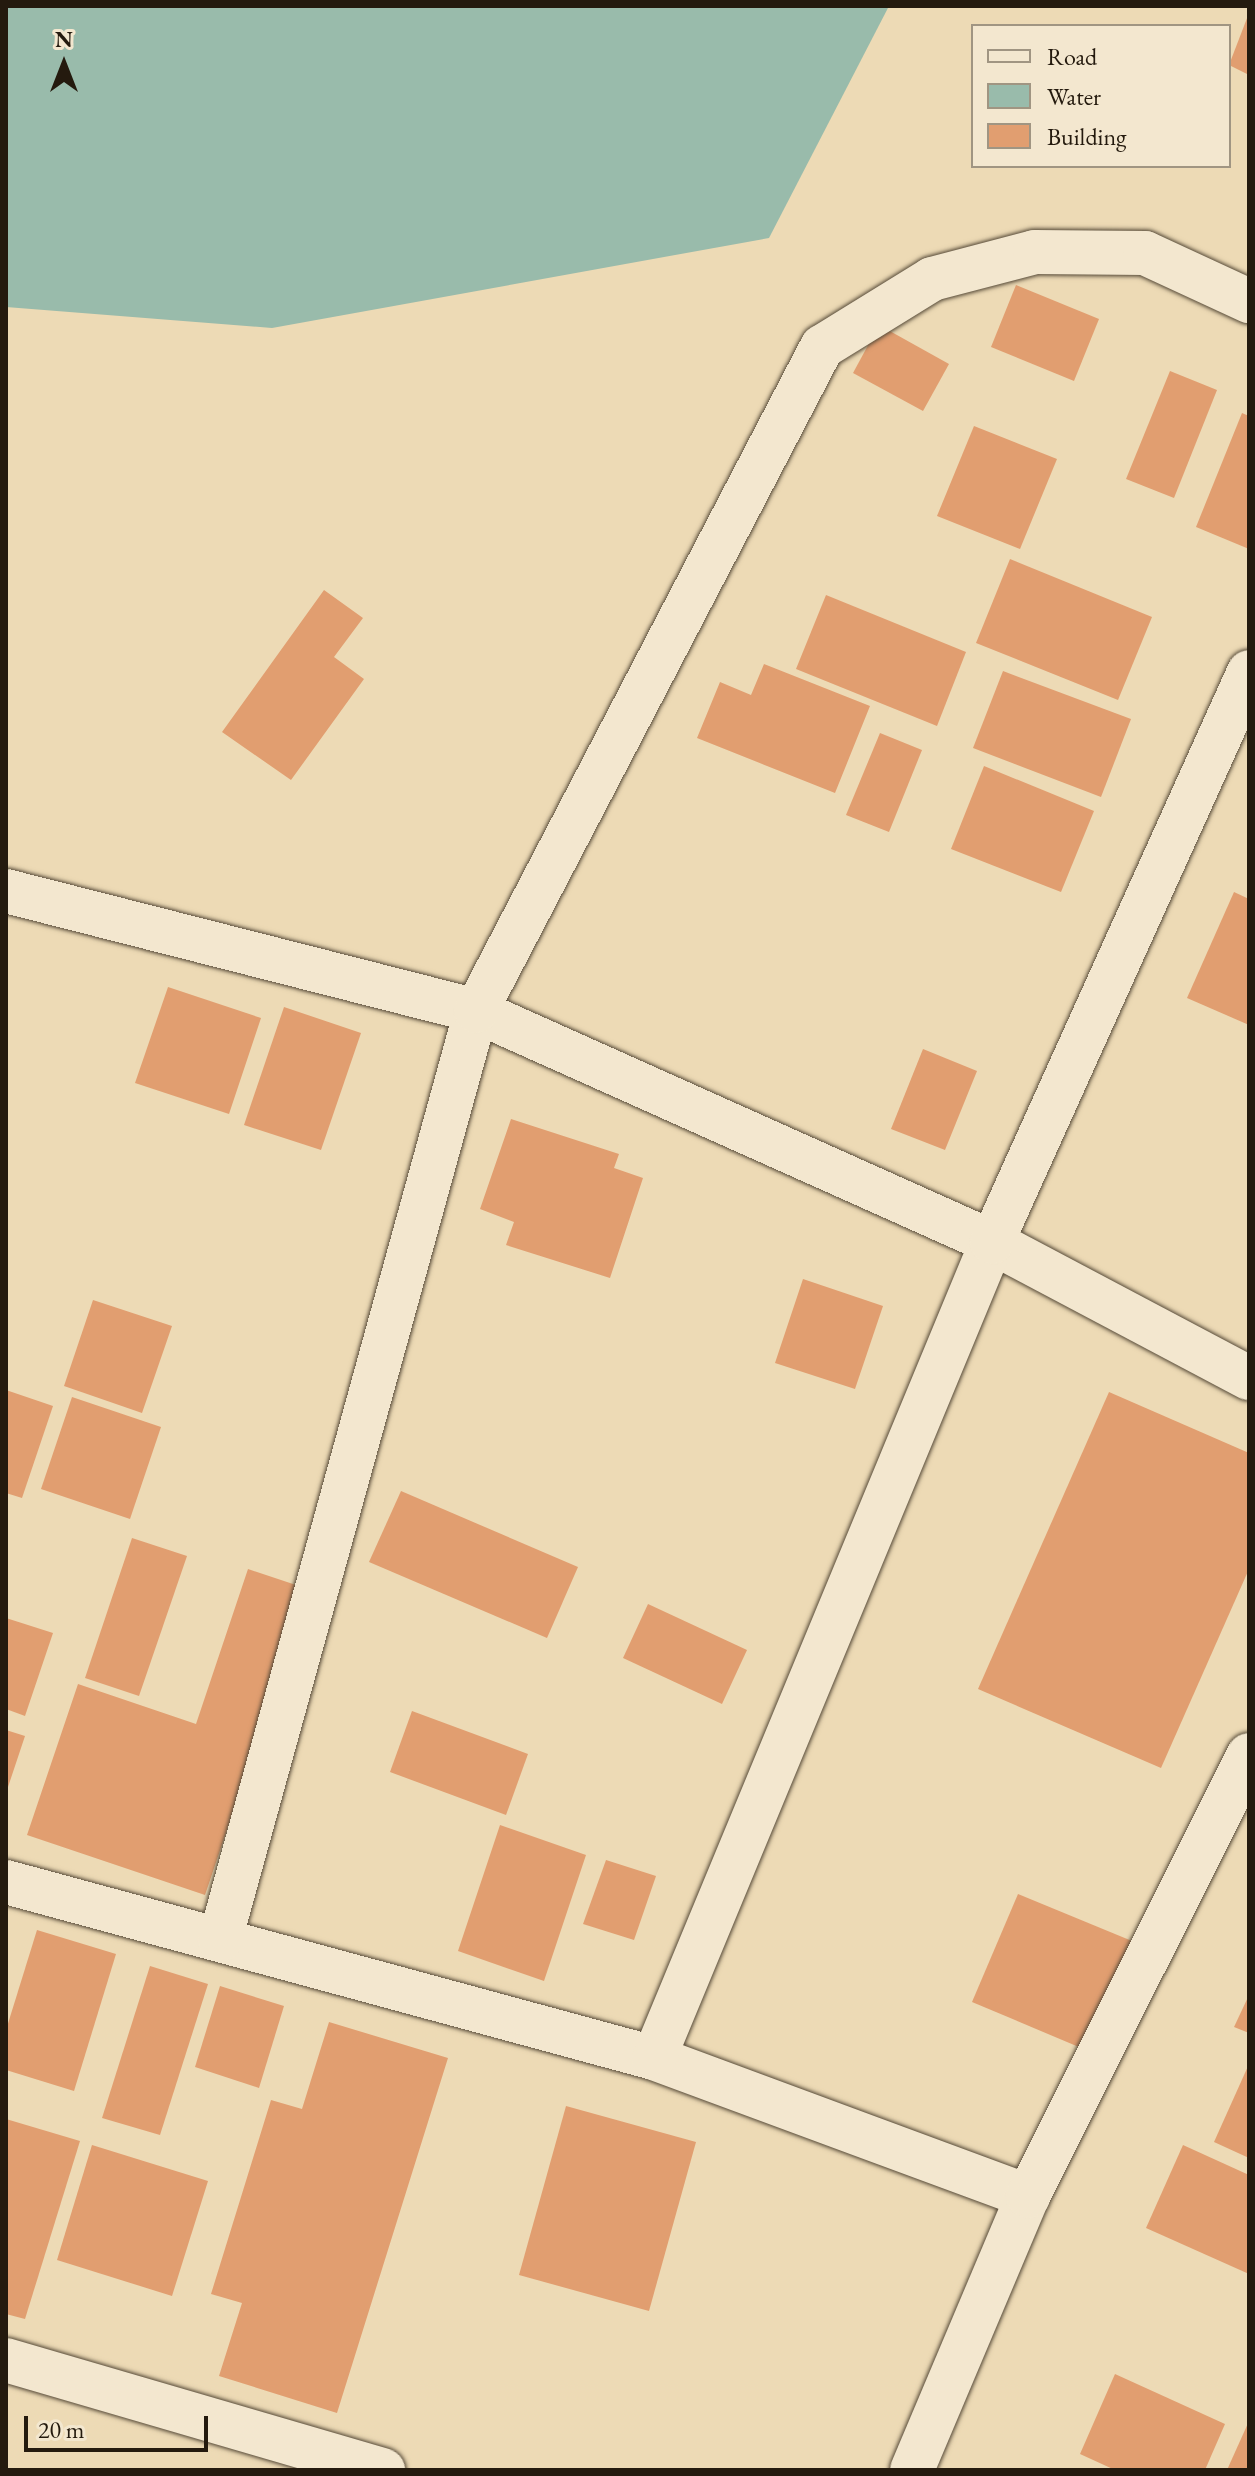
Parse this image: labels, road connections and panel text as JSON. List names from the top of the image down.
{
  "legend": ["Road", "Water", "Building"],
  "scale_bar": "20 m",
  "north": "top"
}
